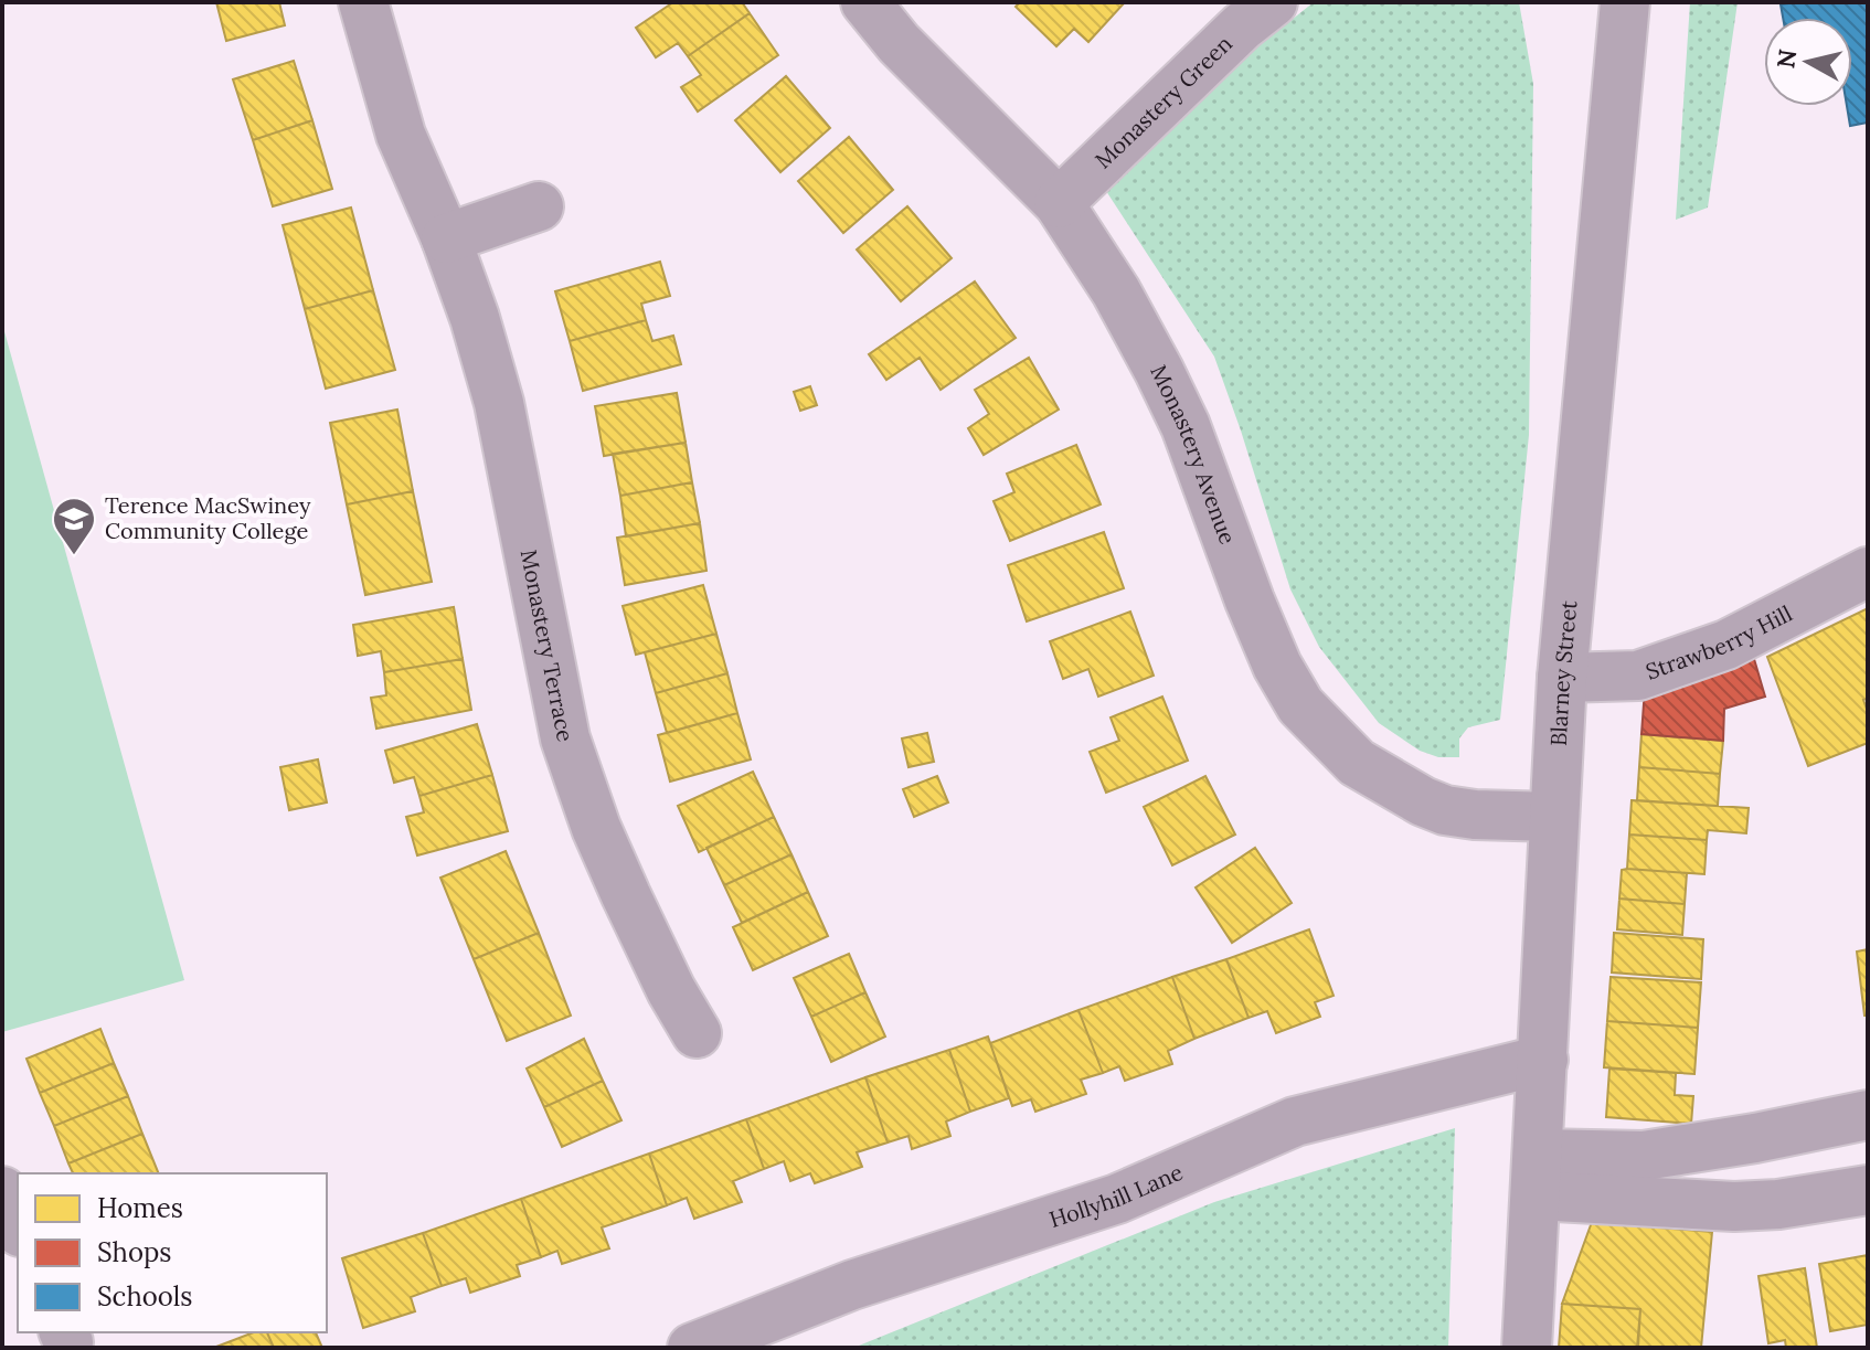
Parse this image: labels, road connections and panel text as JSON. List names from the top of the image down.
{
  "streets": {
    "street": [
      "Monastery Green",
      "Monastery Avenue",
      "Strawberry Hill",
      "Monastery Terrace",
      "Blarney Street",
      "Hollyhill Lane"
    ]
  },
  "crossings": [
    ["Monastery Green", "Monastery Avenue"],
    ["Monastery Avenue", "Blarney Street"],
    ["Strawberry Hill", "Blarney Street"],
    ["Blarney Street", "Hollyhill Lane"]
  ],
  "places": {
    "school or university": ["Terence MacSwiney Community College"]
  },
  "legend": ["Homes", "Shops", "Schools"],
  "north": "left"
}
